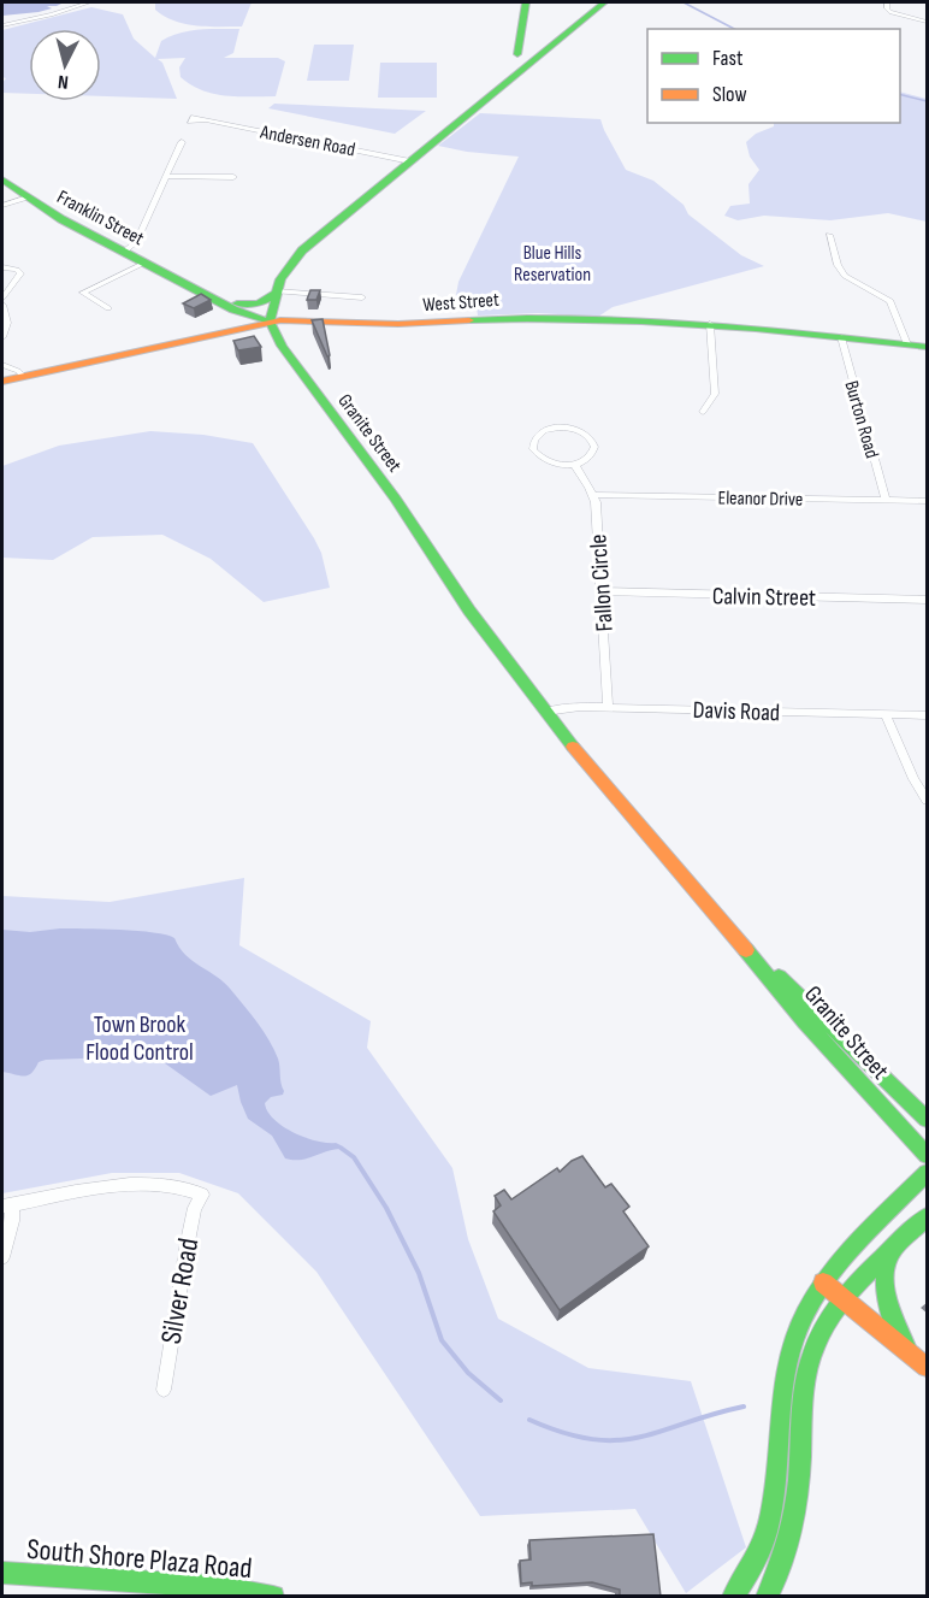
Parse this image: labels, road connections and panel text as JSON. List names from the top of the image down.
{
  "streets": {
    "main road": [
      "Franklin Street",
      "West Street",
      "Granite Street",
      "South Shore Plaza Road"
    ],
    "street": [
      "Andersen Road",
      "Burton Road",
      "Eleanor Drive",
      "Fallon Circle",
      "Calvin Street",
      "Davis Road",
      "Silver Road"
    ]
  },
  "crossings": [
    ["Franklin Street", "West Street"],
    ["Franklin Street", "Granite Street"],
    ["West Street", "Burton Road"],
    ["West Street", "Granite Street"],
    ["Burton Road", "Eleanor Drive"],
    ["Granite Street", "Davis Road"],
    ["Eleanor Drive", "Fallon Circle"],
    ["Fallon Circle", "Calvin Street"],
    ["Fallon Circle", "Davis Road"]
  ],
  "parks": ["Blue Hills Reservation", "Town Brook Flood Control"],
  "legend": ["Fast", "Slow"],
  "north": "bottom"
}
